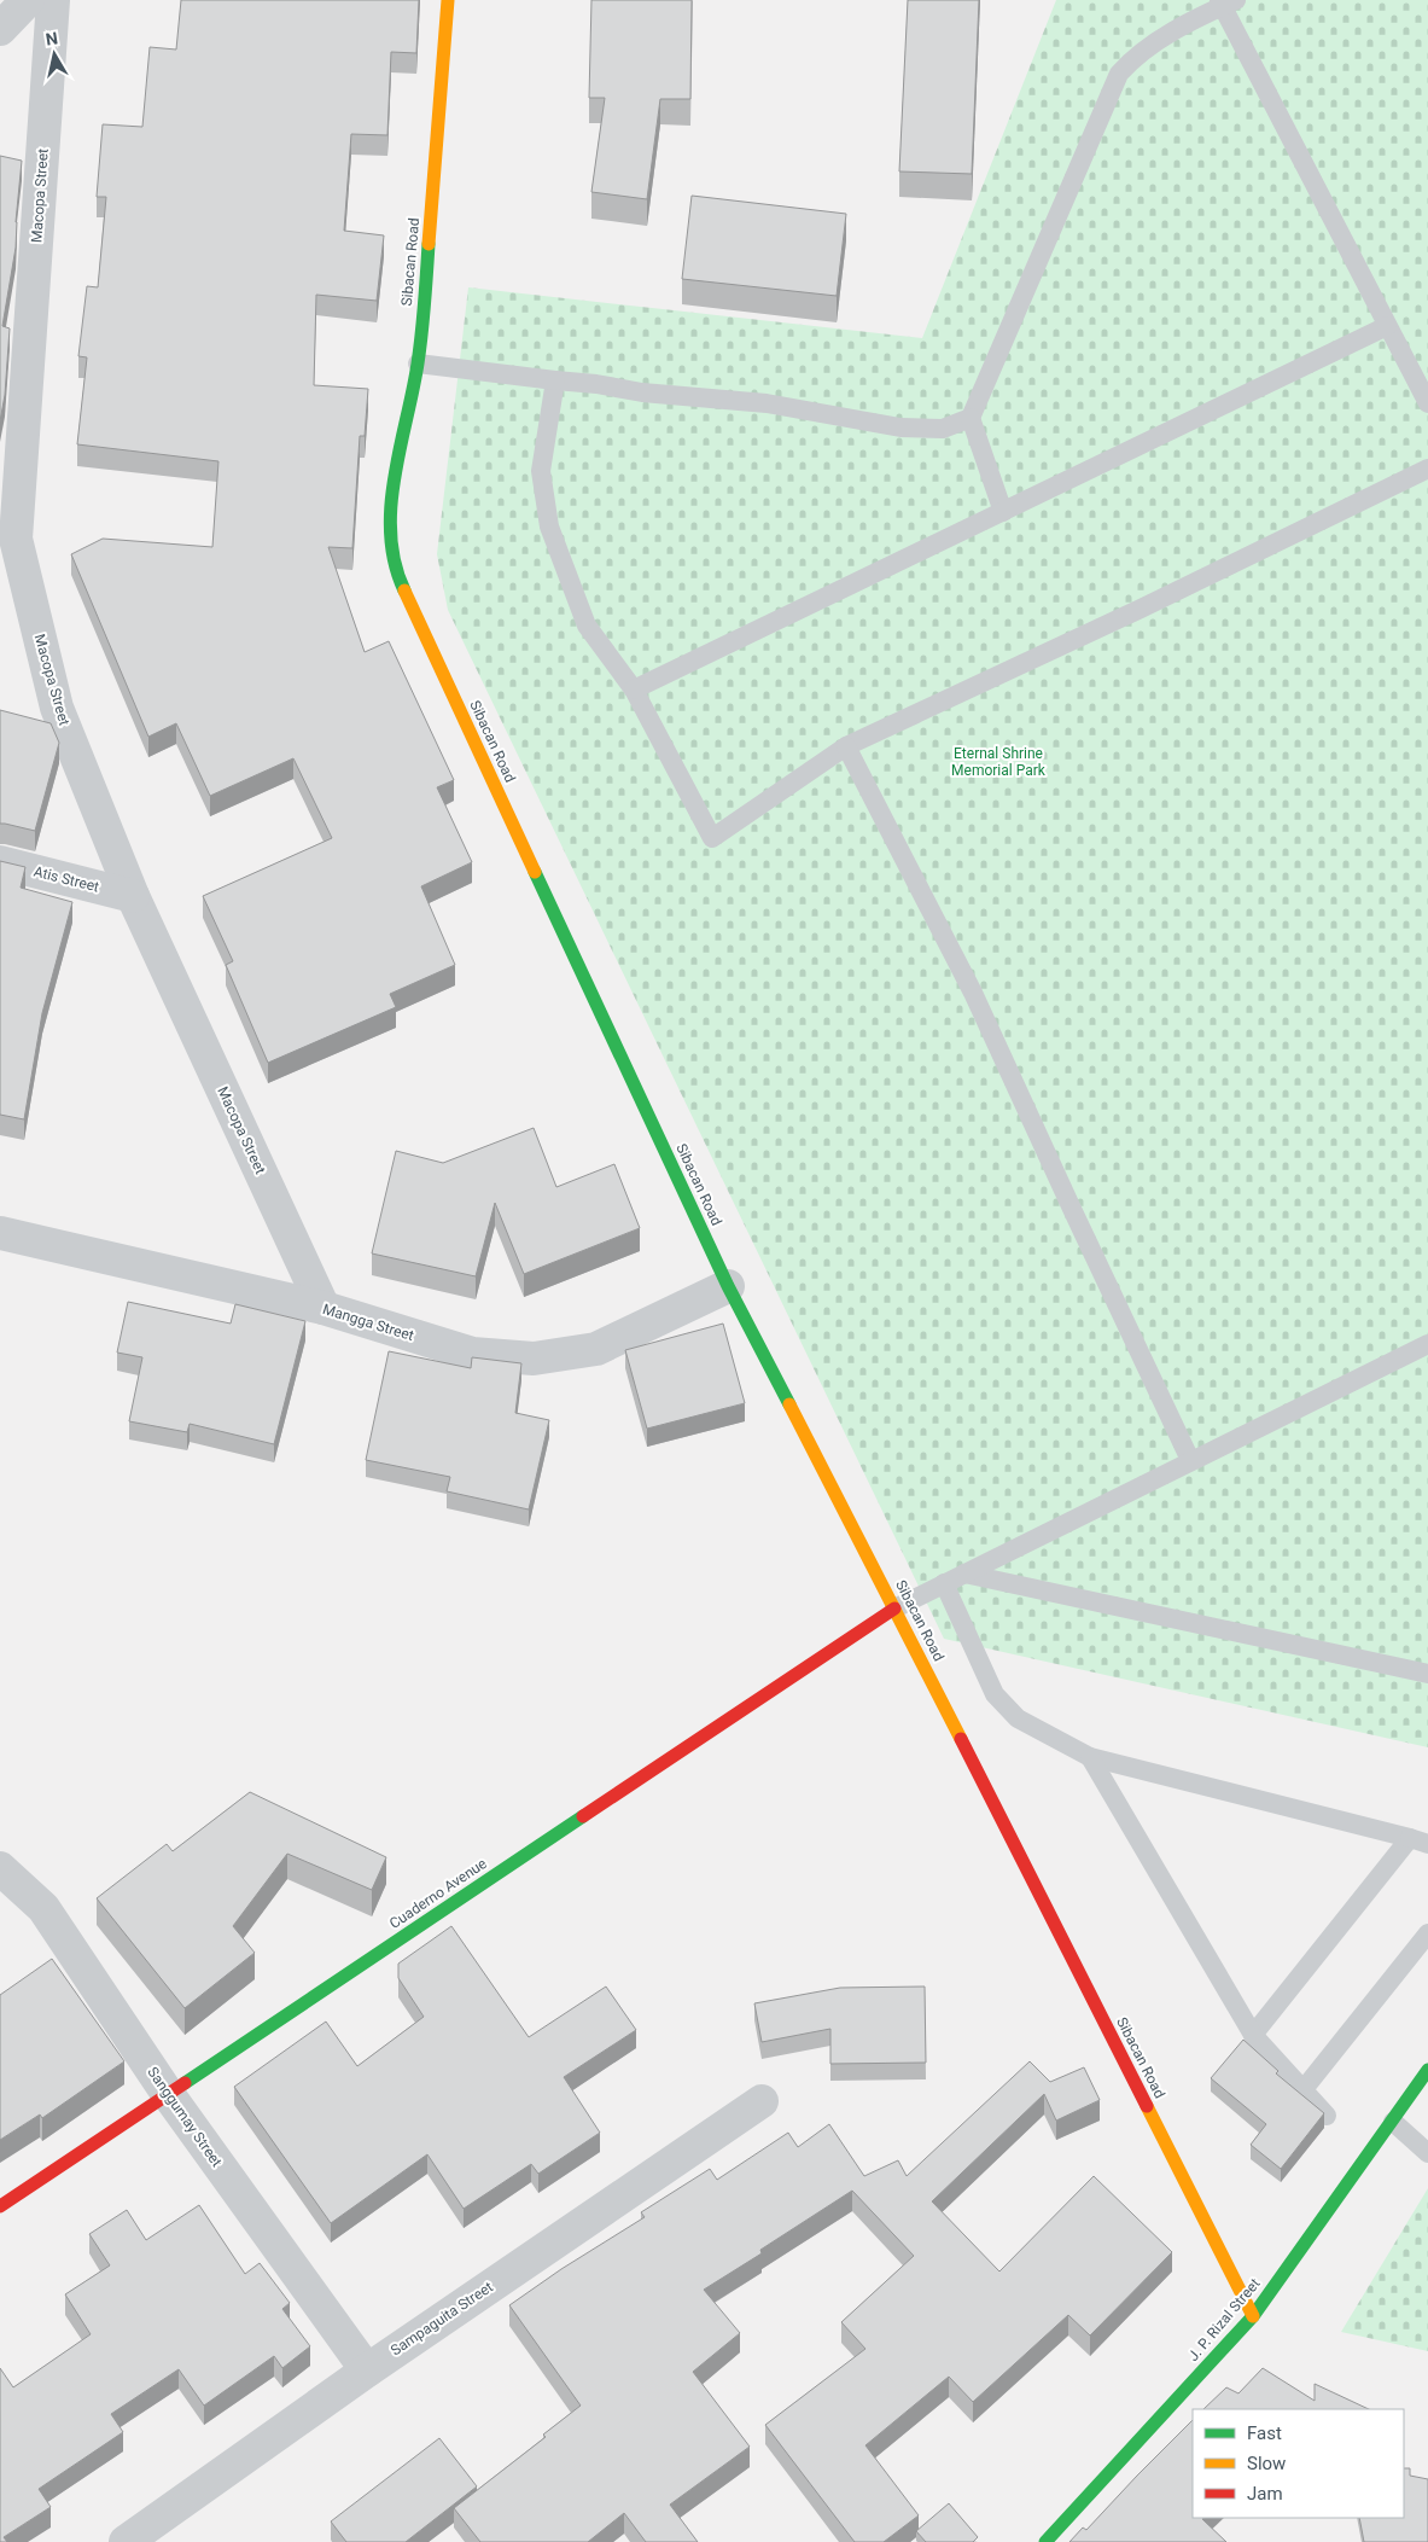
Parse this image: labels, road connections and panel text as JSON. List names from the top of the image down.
{
  "streets": {
    "street": [
      "Macopa Street",
      "Sibacan Road",
      "Atis Street",
      "Mangga Street",
      "Cuaderno Avenue",
      "Sanggumay Street",
      "Sampaguita Street",
      "J. P. Rizal Street"
    ]
  },
  "crossings": [
    ["Macopa Street", "Atis Street"],
    ["Macopa Street", "Mangga Street"],
    ["Sibacan Road", "Mangga Street"],
    ["Sibacan Road", "Cuaderno Avenue"],
    ["Sibacan Road", "J. P. Rizal Street"],
    ["Cuaderno Avenue", "Sanggumay Street"],
    ["Sanggumay Street", "Sampaguita Street"]
  ],
  "parks": ["Eternal Shrine Memorial Park"],
  "legend": ["Fast", "Slow", "Jam"],
  "north": "top"
}
